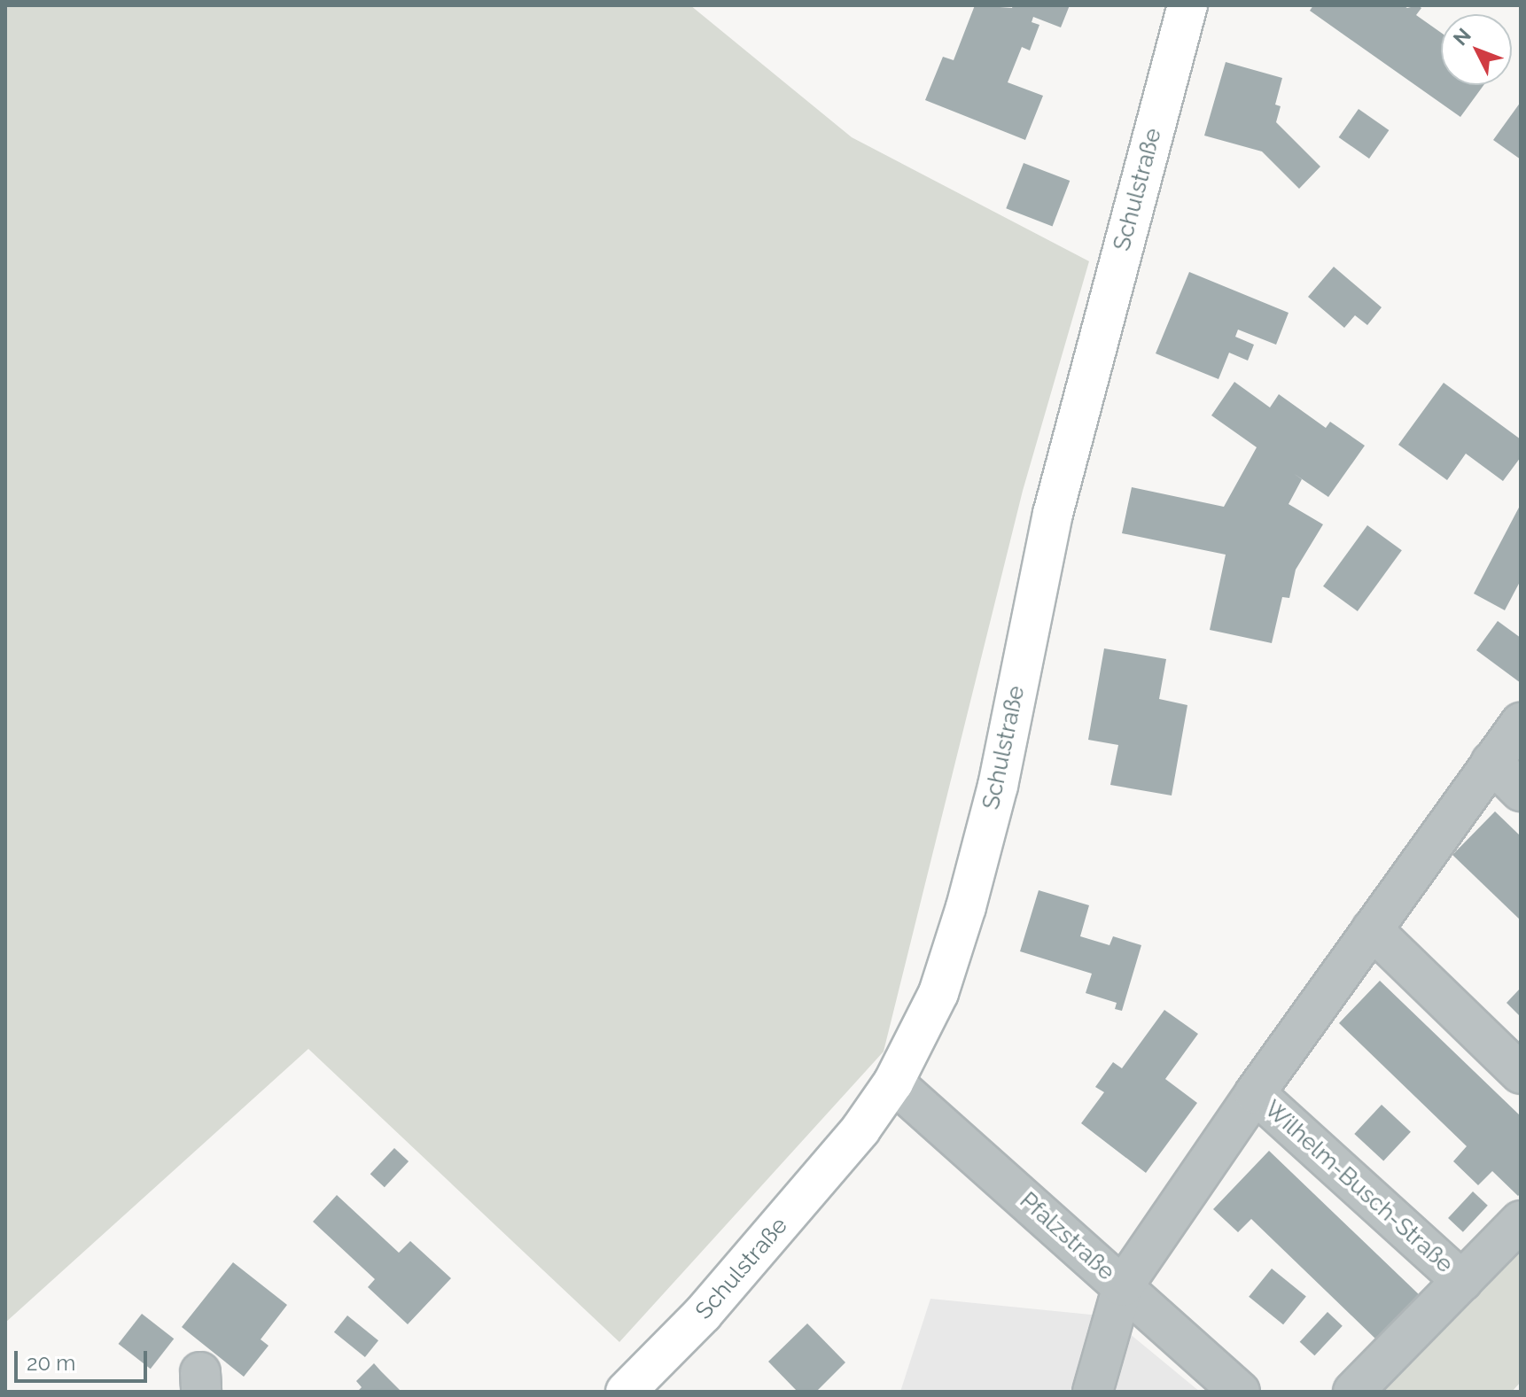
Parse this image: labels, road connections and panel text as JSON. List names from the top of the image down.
{
  "streets": {
    "main road": ["Schulstraße"],
    "street": ["Wilhelm-Busch-Straße", "Pfalzstraße"]
  },
  "crossings": [
    ["Schulstraße", "Pfalzstraße"],
    ["Wilhelm-Busch-Straße", "Pfalzstraße"]
  ],
  "scale_bar": "20 m",
  "north": "top left"
}
